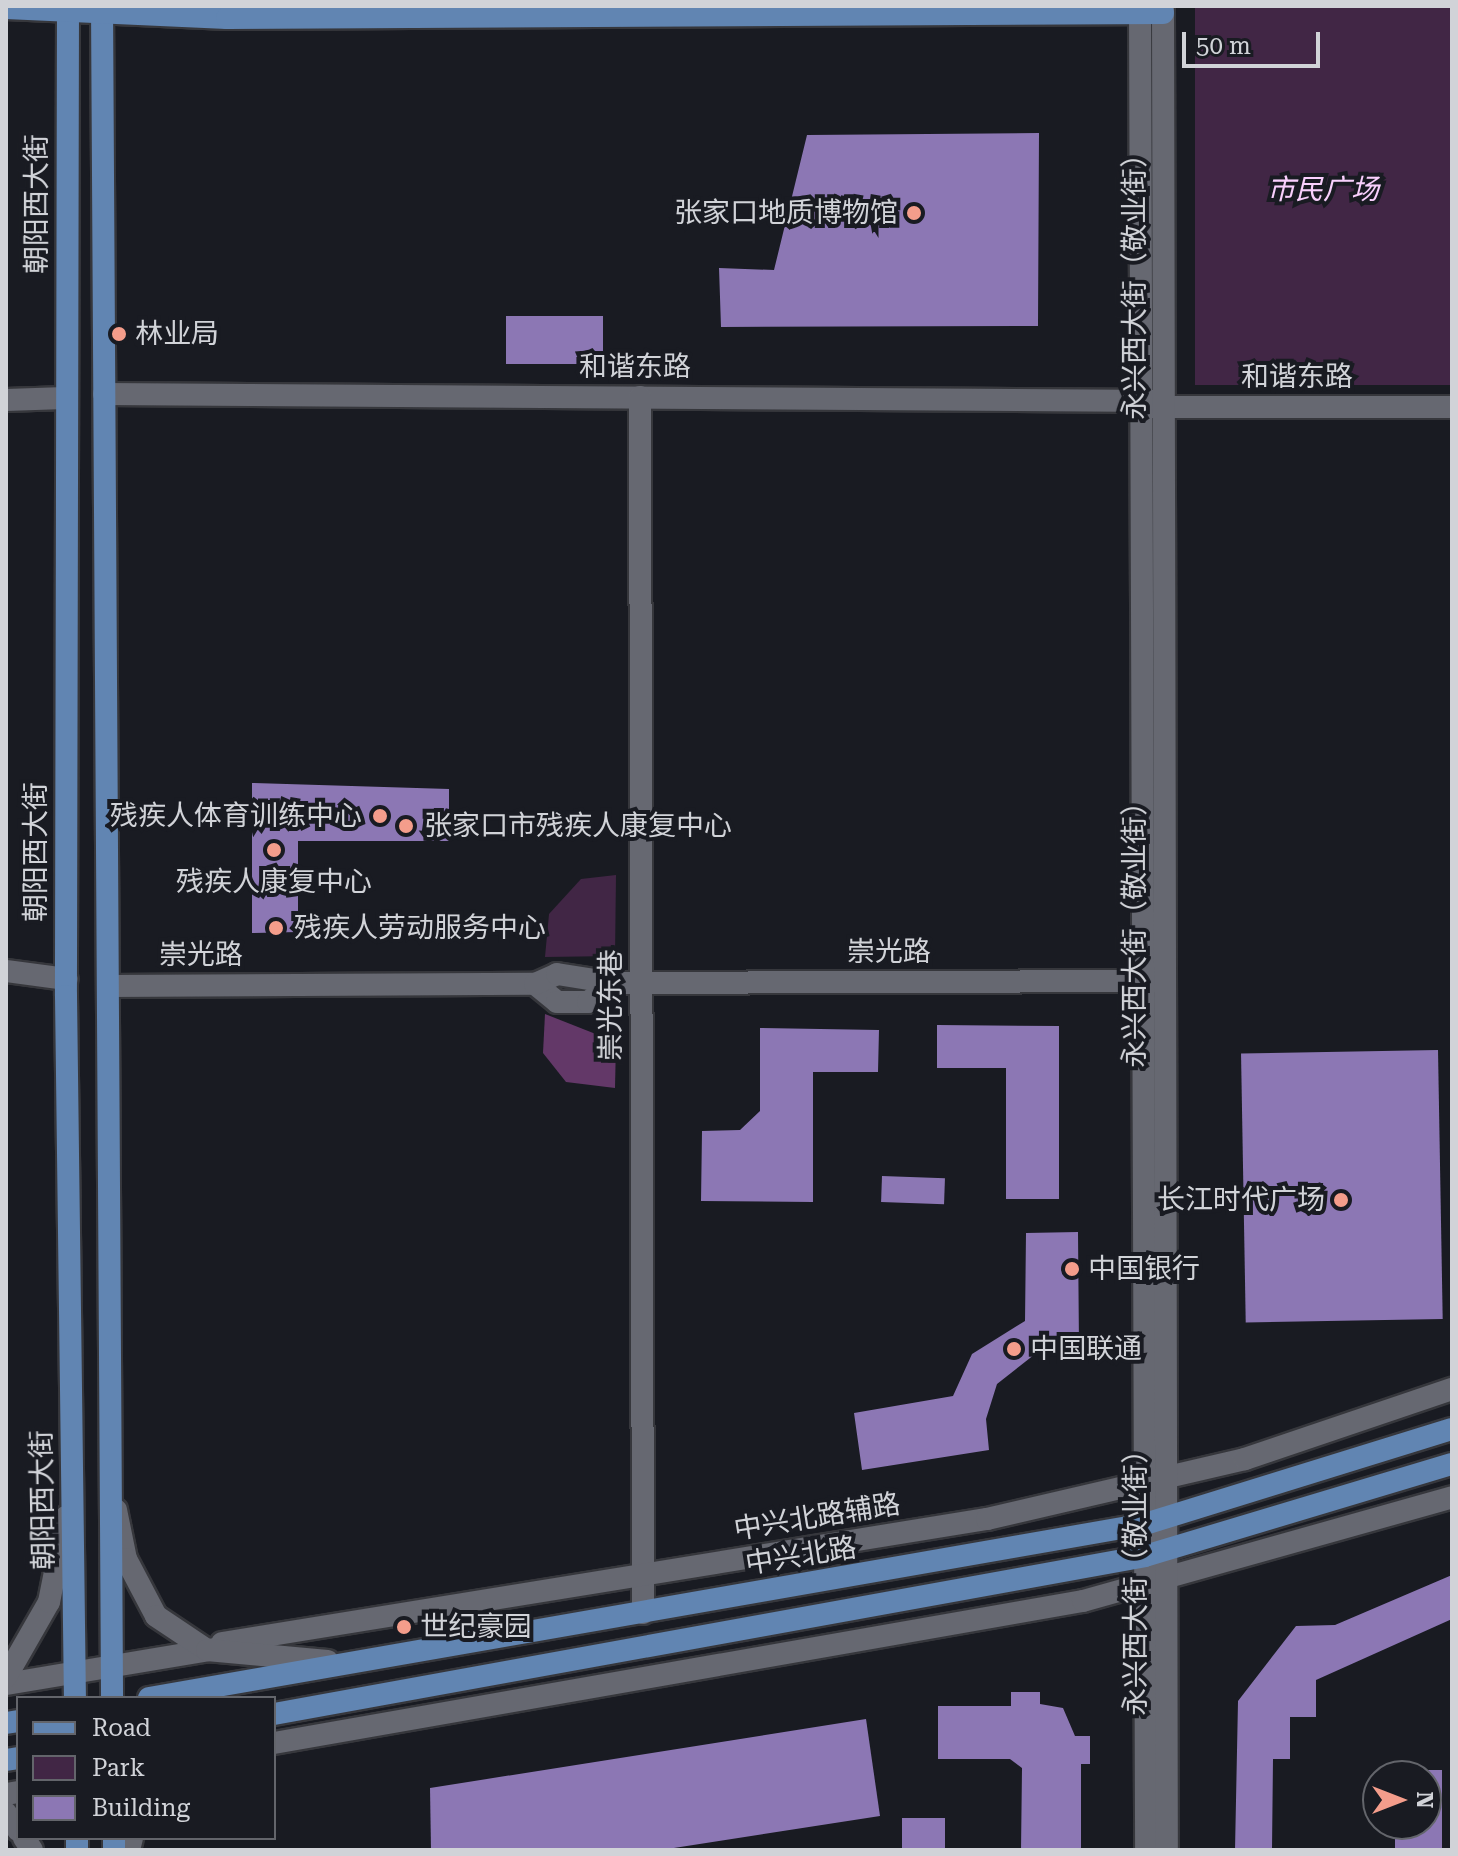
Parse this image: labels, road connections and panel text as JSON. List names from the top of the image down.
{
  "streets": {
    "main road": ["朝阳西大街", "中兴北路"],
    "street": [
      "永兴西大街（敬业街）",
      "和谐东路",
      "崇光路",
      "崇光东巷",
      "中兴北路辅路"
    ]
  },
  "crossings": [
    ["永兴西大街（敬业街）", "和谐东路"],
    ["永兴西大街（敬业街）", "崇光路"],
    ["永兴西大街（敬业街）", "中兴北路辅路"],
    ["永兴西大街（敬业街）", "中兴北路"],
    ["和谐东路", "崇光东巷"],
    ["崇光路", "崇光东巷"],
    ["崇光东巷", "中兴北路辅路"],
    ["崇光东巷", "中兴北路"]
  ],
  "parks": ["市民广场"],
  "places": [
    "张家口地质博物馆",
    "林业局",
    "残疾人体育训练中心",
    "张家口市残疾人康复中心",
    "残疾人康复中心",
    "残疾人劳动服务中心",
    "长江时代广场",
    "中国银行",
    "中国联通",
    "世纪豪园"
  ],
  "legend": ["Road", "Park", "Building"],
  "scale_bar": "50 m",
  "north": "right"
}
